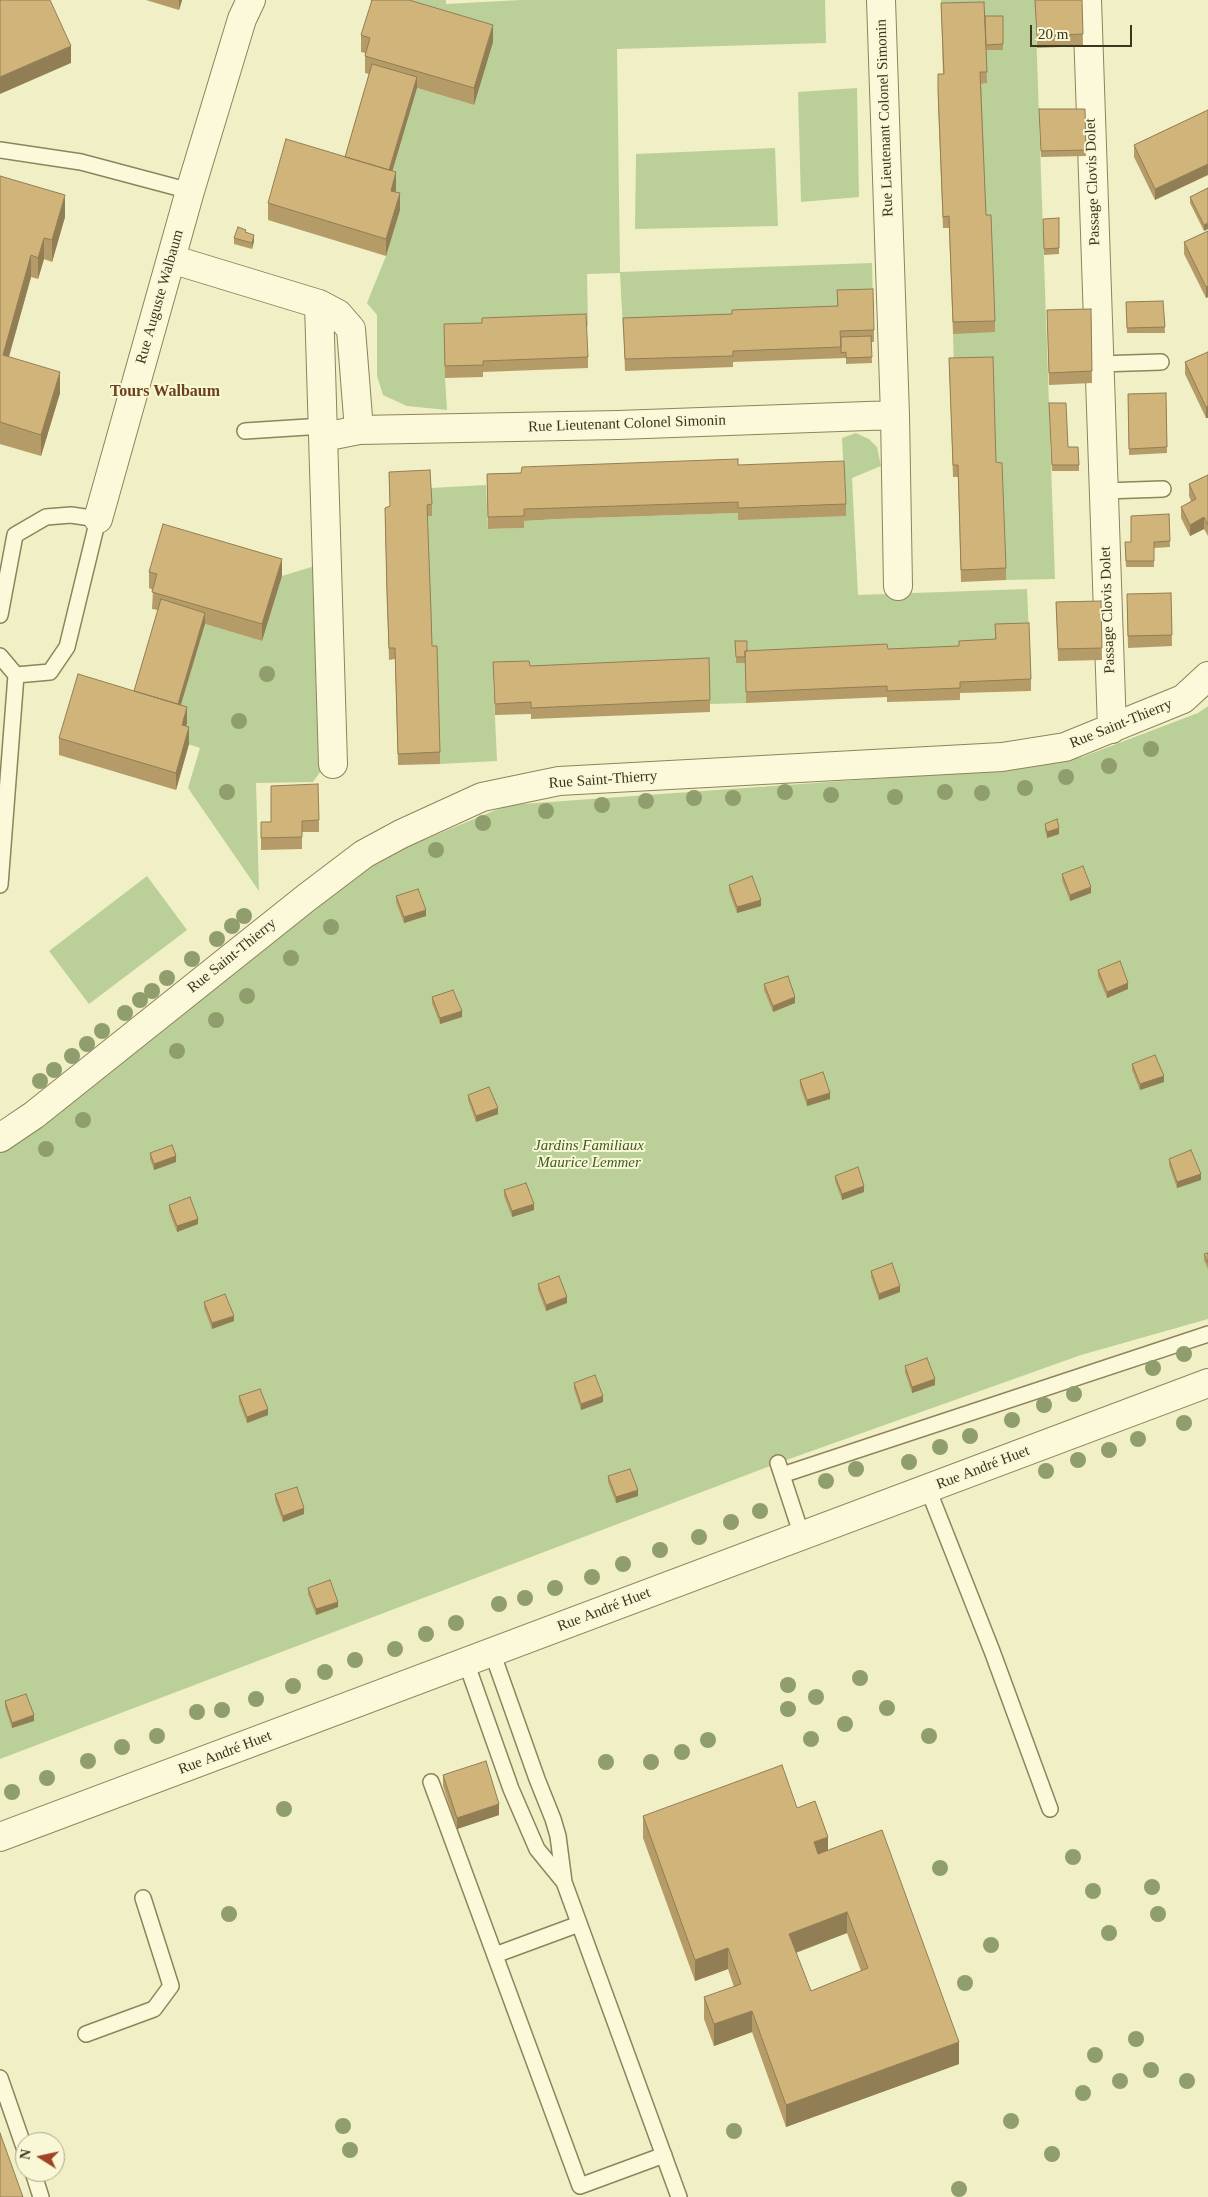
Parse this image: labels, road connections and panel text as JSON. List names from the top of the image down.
{
  "streets": {
    "street": [
      "Rue Lieutenant Colonel Simonin",
      "Passage Clovis Dolet",
      "Rue Auguste Walbaum",
      "Rue Saint-Thierry",
      "Rue André Huet"
    ]
  },
  "crossings": [
    ["Passage Clovis Dolet", "Rue Saint-Thierry"]
  ],
  "districts": ["Tours Walbaum"],
  "parks": ["Jardins Familiaux Maurice Lemmer"],
  "scale_bar": "20 m",
  "north": "left"
}
